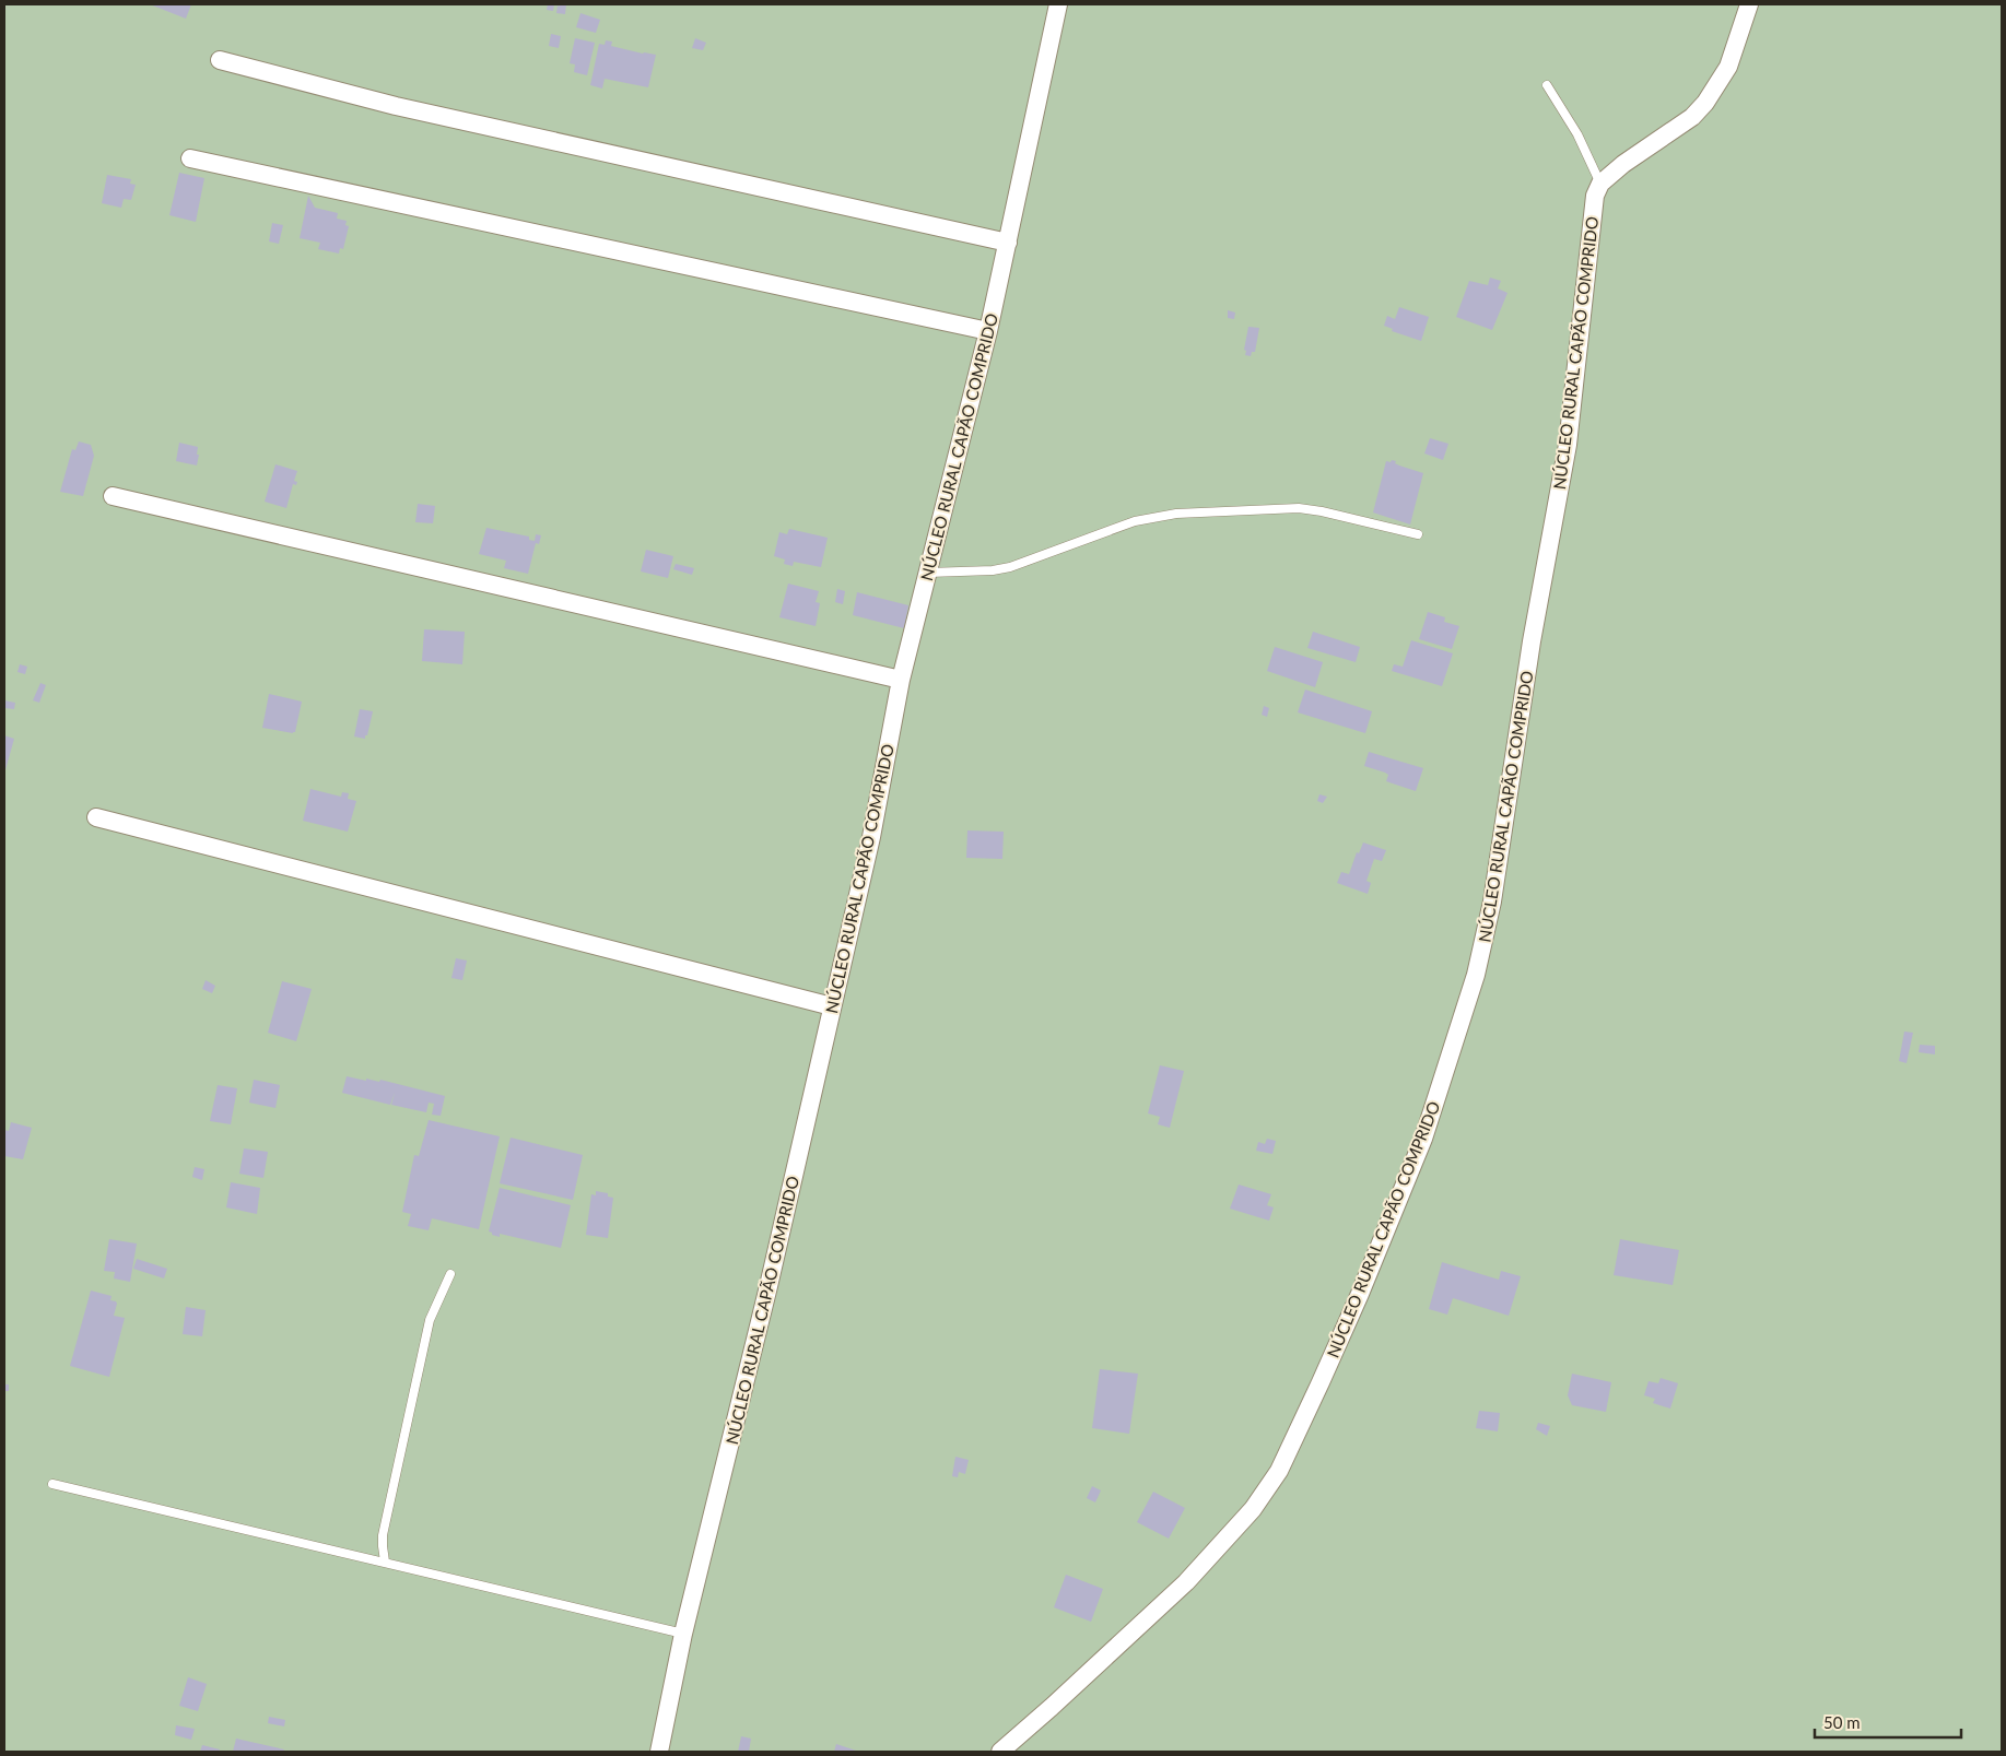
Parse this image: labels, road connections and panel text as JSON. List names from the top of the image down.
{
  "streets": {
    "street": ["NÚCLEO RURAL CAPÃO COMPRIDO"]
  },
  "scale_bar": "50 m"
}
